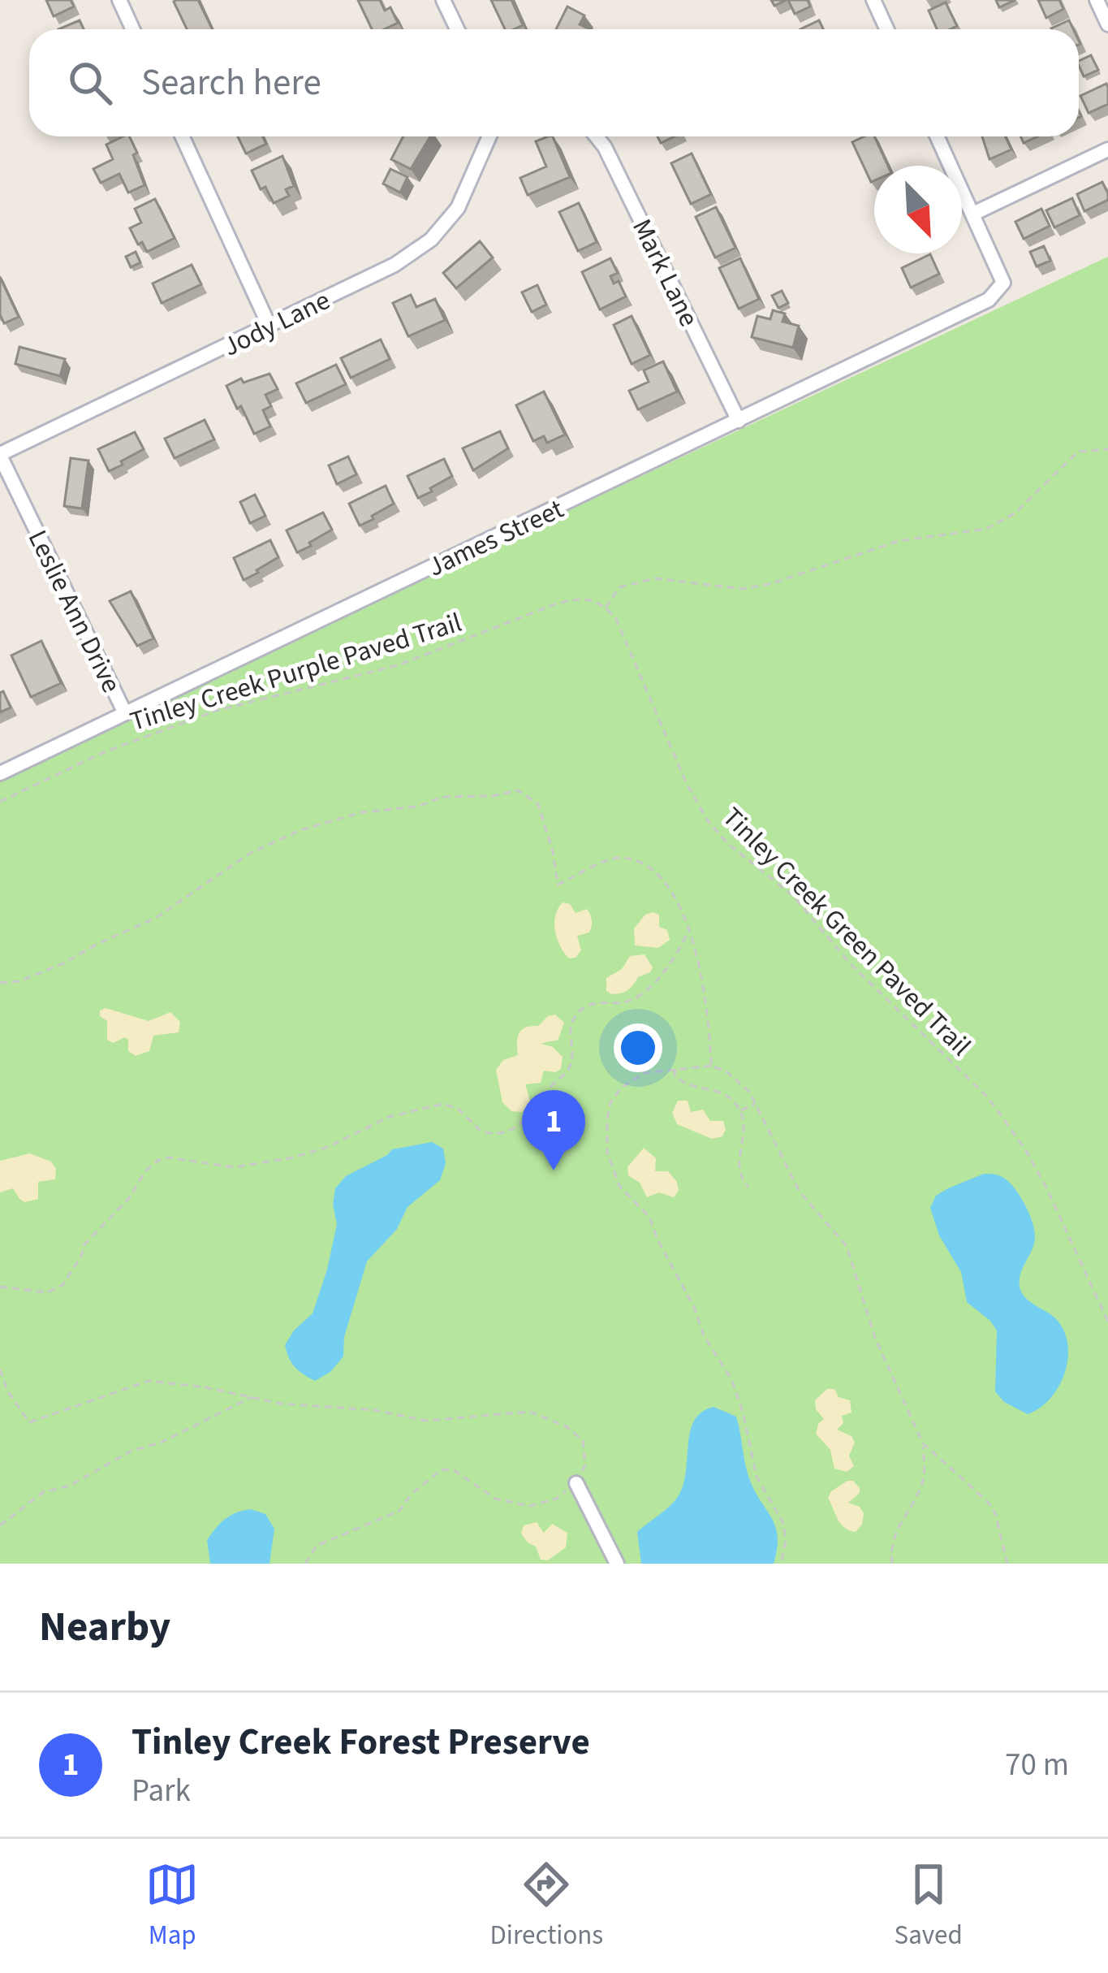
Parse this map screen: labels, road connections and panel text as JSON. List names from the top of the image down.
{
  "streets": {
    "street": [
      "Mark Lane",
      "Jody Lane",
      "James Street",
      "Leslie Ann Drive"
    ],
    "path": ["Tinley Creek Purple Paved Trail", "Tinley Creek Green Paved Trail"]
  },
  "crossings": [
    ["Mark Lane", "James Street"],
    ["Jody Lane", "Leslie Ann Drive"],
    ["James Street", "Leslie Ann Drive"],
    ["Tinley Creek Purple Paved Trail", "Tinley Creek Green Paved Trail"]
  ],
  "north": "bottom right",
  "page": {
    "search": "Search here",
    "pins": "1",
    "heading": "Nearby",
    "list": [
      {
        "mark": "1",
        "name": "Tinley Creek Forest Preserve",
        "note": "Park",
        "value": "70 m"
      }
    ],
    "nav": ["Map", "Directions", "Saved"]
  }
}
